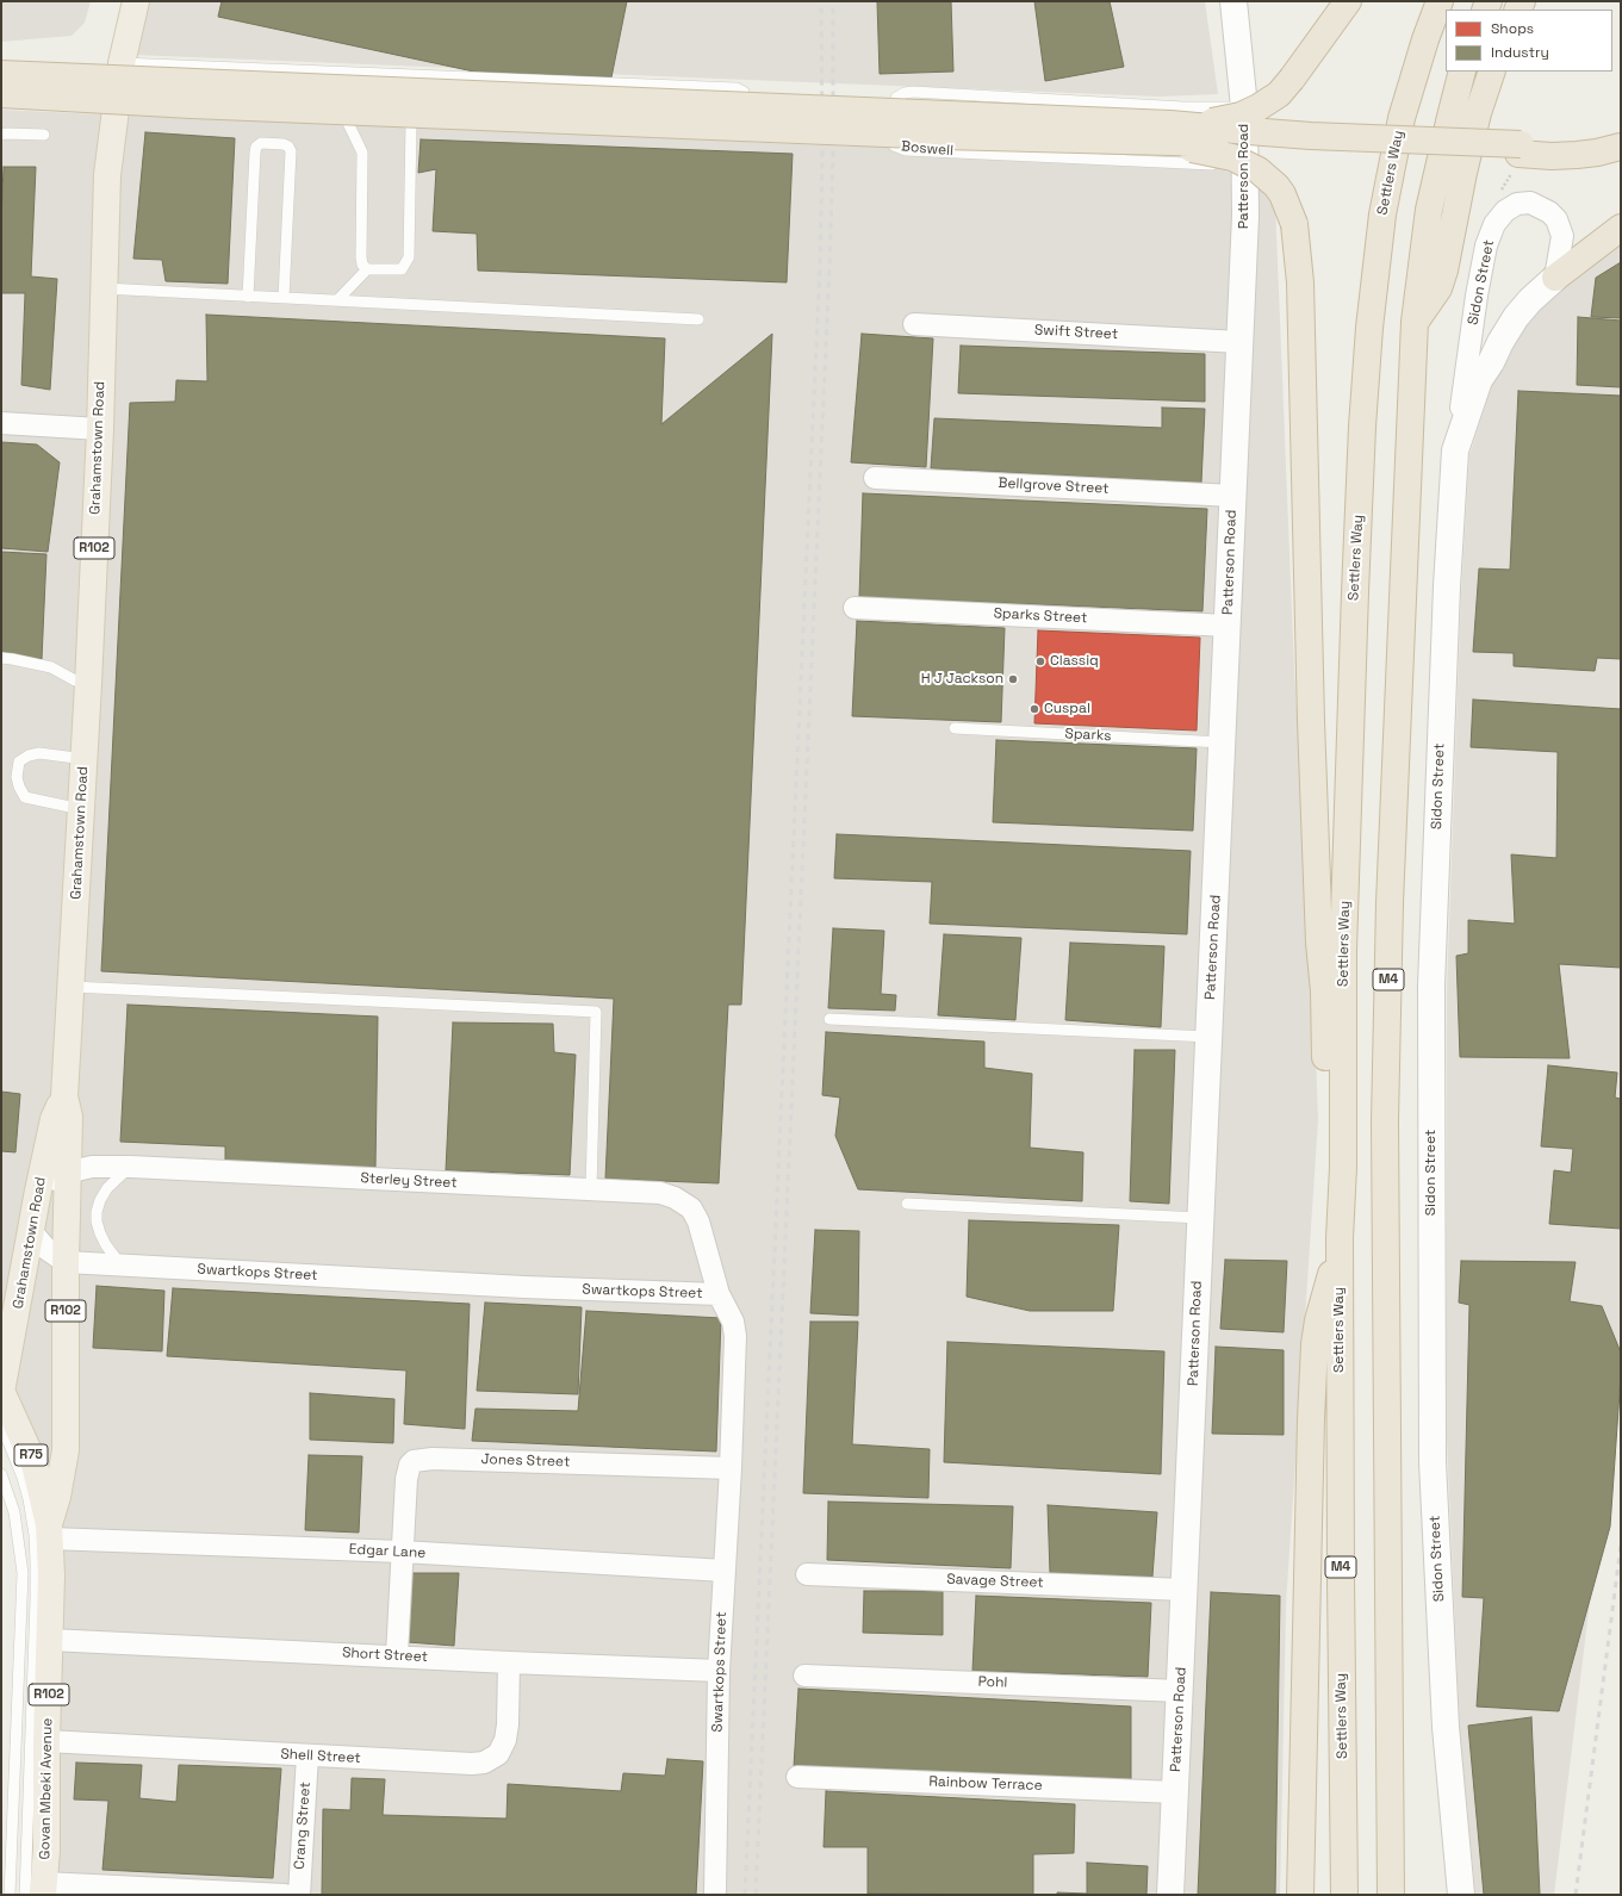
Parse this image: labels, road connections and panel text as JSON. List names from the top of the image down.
{
  "streets": {
    "highway": ["Settlers Way", "M4"],
    "main road": [
      "Grahamstown Road",
      "R102",
      "R75",
      "Govan Mbeki Avenue"
    ],
    "street": [
      "Patterson Road",
      "Sidon Street",
      "Swift Street",
      "Bellgrove Street",
      "Sparks Street",
      "Sterley Street",
      "Swartkops Street",
      "Jones Street",
      "Edgar Lane",
      "Savage Street",
      "Short Street",
      "Pohl",
      "Shell Street",
      "Rainbow Terrace",
      "Crang Street"
    ],
    "lane": ["Boswell", "Sparks"]
  },
  "crossings": [
    ["Boswell", "Patterson Road"],
    ["Patterson Road", "Swift Street"],
    ["Patterson Road", "Bellgrove Street"],
    ["Patterson Road", "Sparks Street"],
    ["Patterson Road", "Sparks"],
    ["Patterson Road", "Savage Street"],
    ["Patterson Road", "Pohl"],
    ["Patterson Road", "Rainbow Terrace"],
    ["Grahamstown Road", "Sterley Street"],
    ["Grahamstown Road", "Swartkops Street"],
    ["Grahamstown Road", "R75"],
    ["Grahamstown Road", "Edgar Lane"],
    ["Grahamstown Road", "Govan Mbeki Avenue"],
    ["Sterley Street", "Swartkops Street"],
    ["Swartkops Street", "Jones Street"],
    ["Swartkops Street", "Edgar Lane"],
    ["Swartkops Street", "Short Street"],
    ["R75", "Edgar Lane"],
    ["R75", "Govan Mbeki Avenue"],
    ["Jones Street", "Edgar Lane"],
    ["Jones Street", "Short Street"],
    ["Edgar Lane", "Govan Mbeki Avenue"],
    ["Short Street", "Shell Street"],
    ["Short Street", "Govan Mbeki Avenue"],
    ["Shell Street", "Govan Mbeki Avenue"],
    ["Shell Street", "Crang Street"]
  ],
  "places": ["Classiq", "H J Jackson", "Cuspal"],
  "legend": ["Shops", "Industry"]
}
